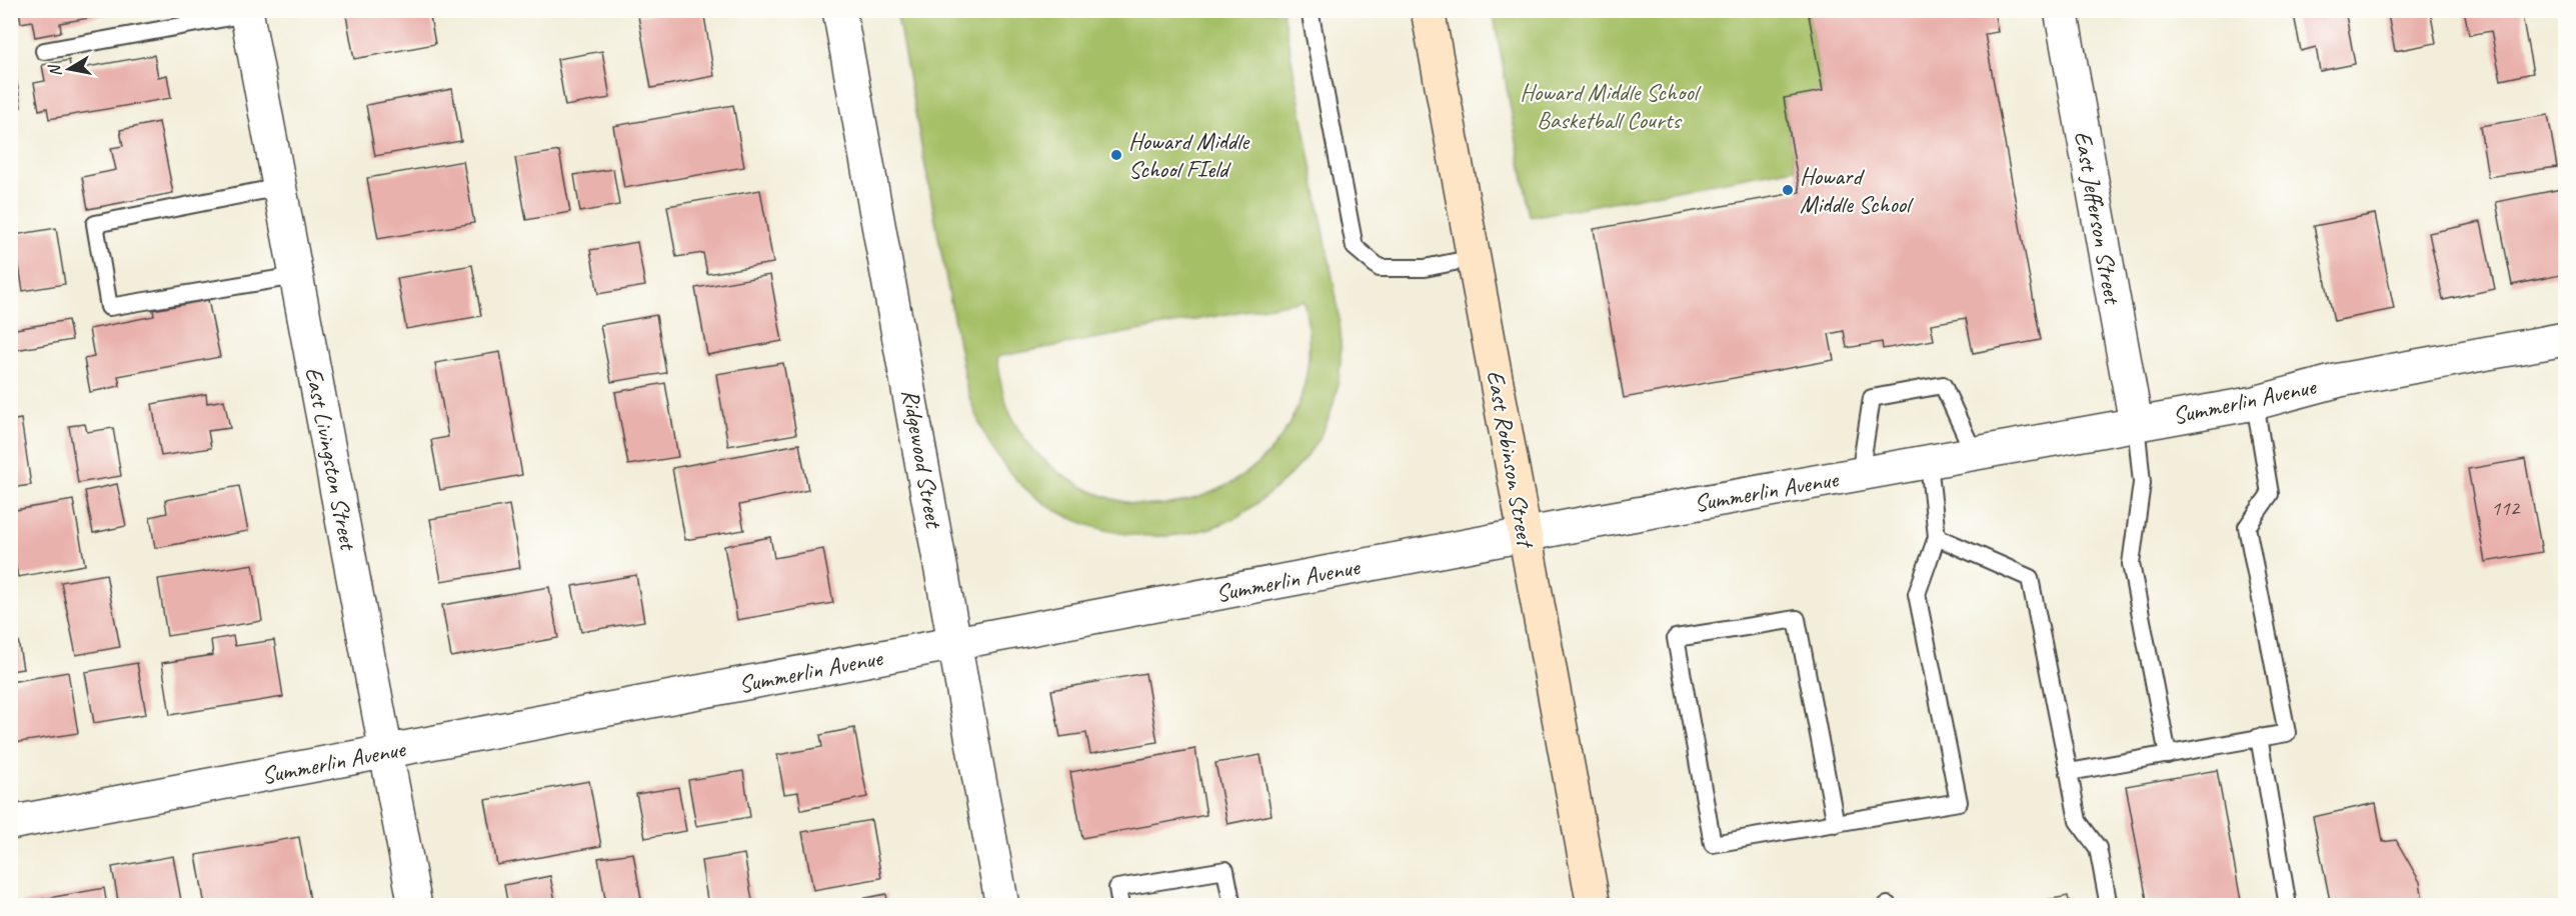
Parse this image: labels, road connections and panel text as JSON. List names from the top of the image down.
{
  "streets": {
    "main road": ["East Robinson Street"],
    "street": [
      "East Jefferson Street",
      "Summerlin Avenue",
      "East Livingston Street",
      "Ridgewood Street"
    ]
  },
  "crossings": [
    ["East Jefferson Street", "Summerlin Avenue"],
    ["Summerlin Avenue", "East Livingston Street"],
    ["Summerlin Avenue", "Ridgewood Street"],
    ["Summerlin Avenue", "East Robinson Street"]
  ],
  "parks": ["Howard Middle School Basketball Courts"],
  "places": ["Howard Middle School FIeld", "Howard Middle School"],
  "house_numbers": ["112"],
  "north": "left"
}
